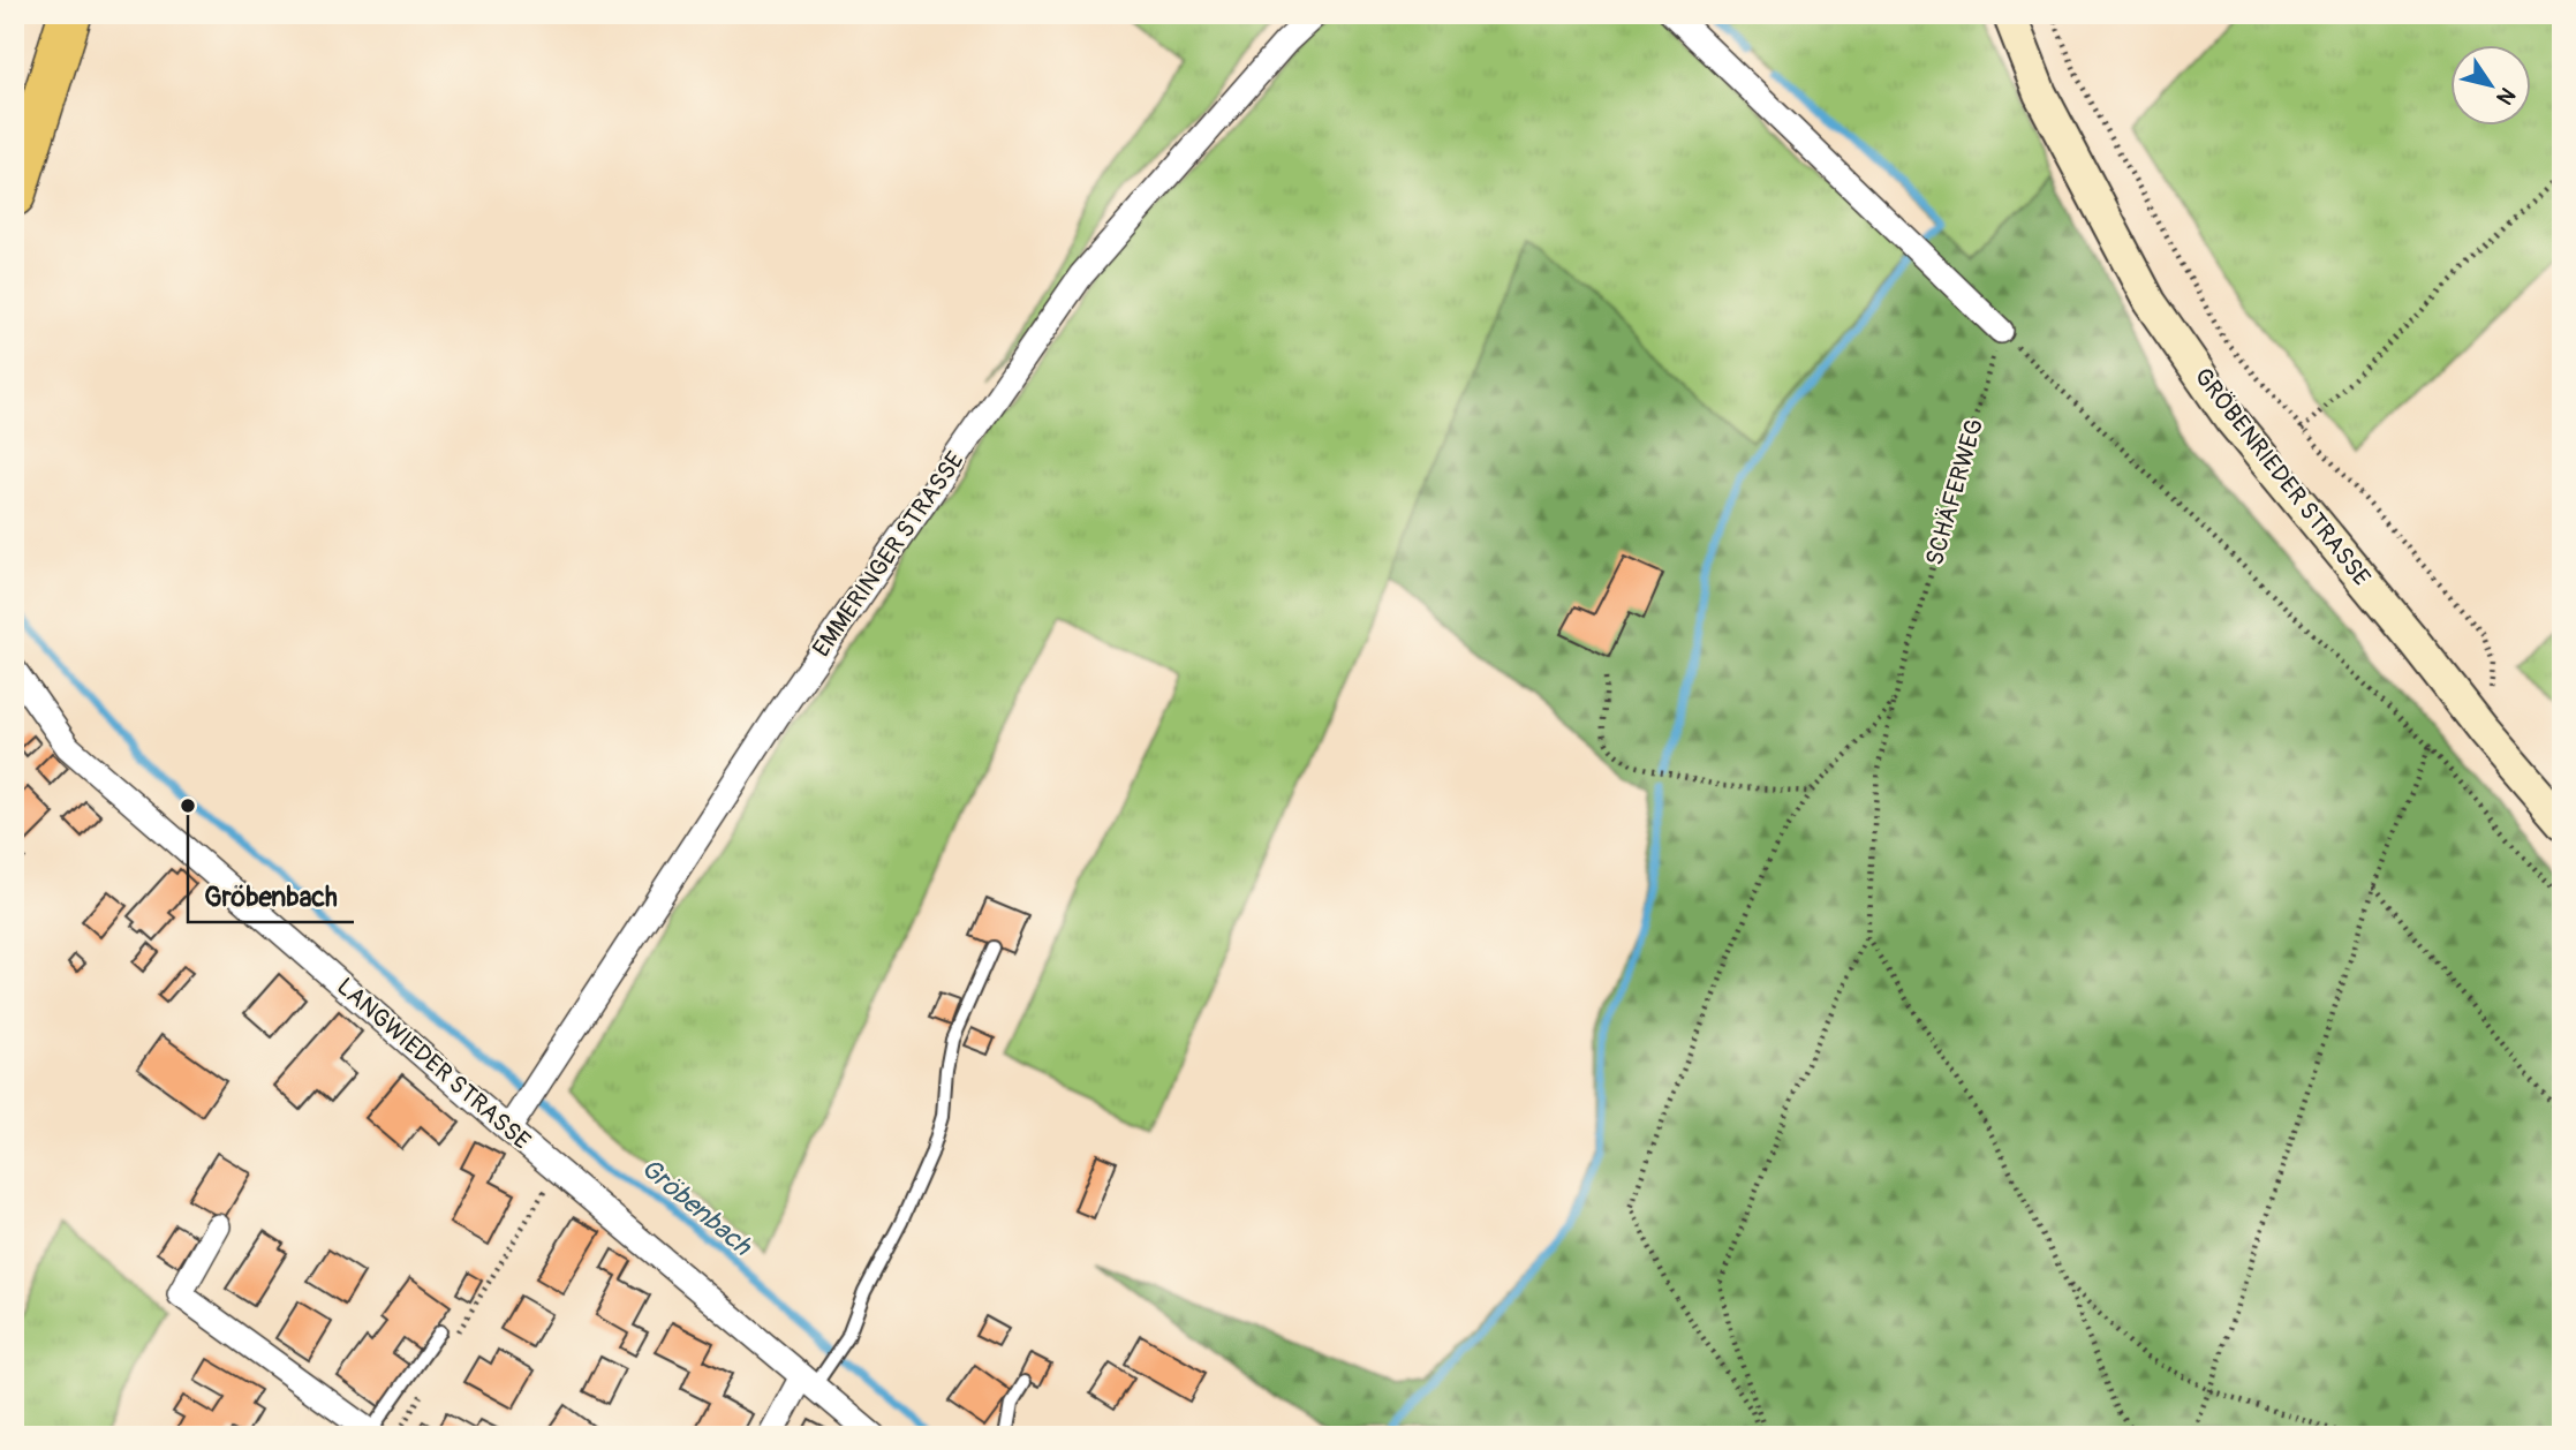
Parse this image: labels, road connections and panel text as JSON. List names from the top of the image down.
{
  "streets": {
    "street": ["GRÖBENRIEDER STRASSE", "EMMERINGER STRASSE", "LANGWIEDER STRASSE"],
    "path": ["SCHÄFERWEG"]
  },
  "crossings": [
    ["EMMERINGER STRASSE", "LANGWIEDER STRASSE"]
  ],
  "water": ["Gröbenbach"],
  "places": ["Gröbenbach"],
  "north": "bottom right"
}
